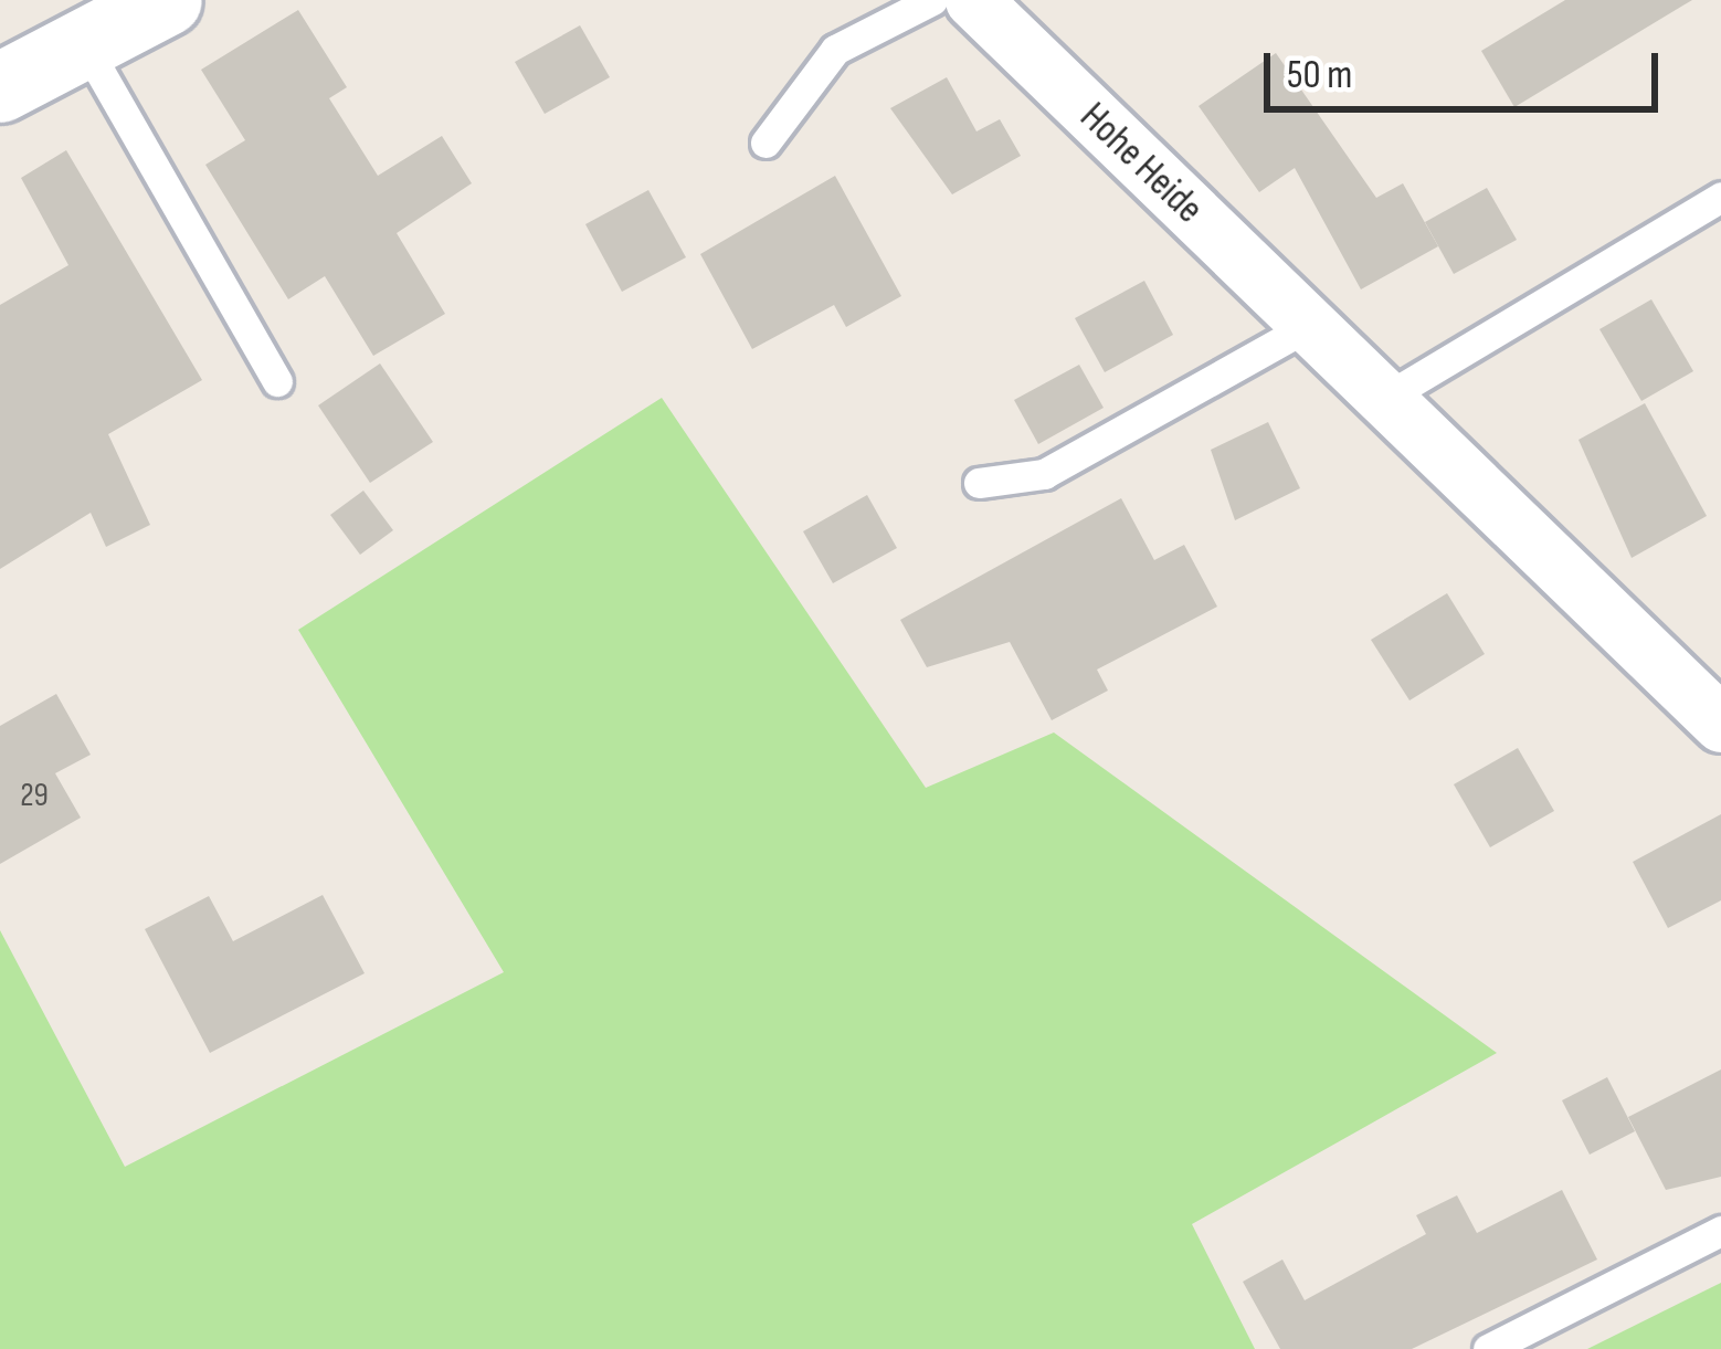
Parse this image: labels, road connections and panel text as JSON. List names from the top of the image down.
{
  "streets": {
    "street": ["Hohe Heide"]
  },
  "house_numbers": ["29"],
  "scale_bar": "50 m"
}
